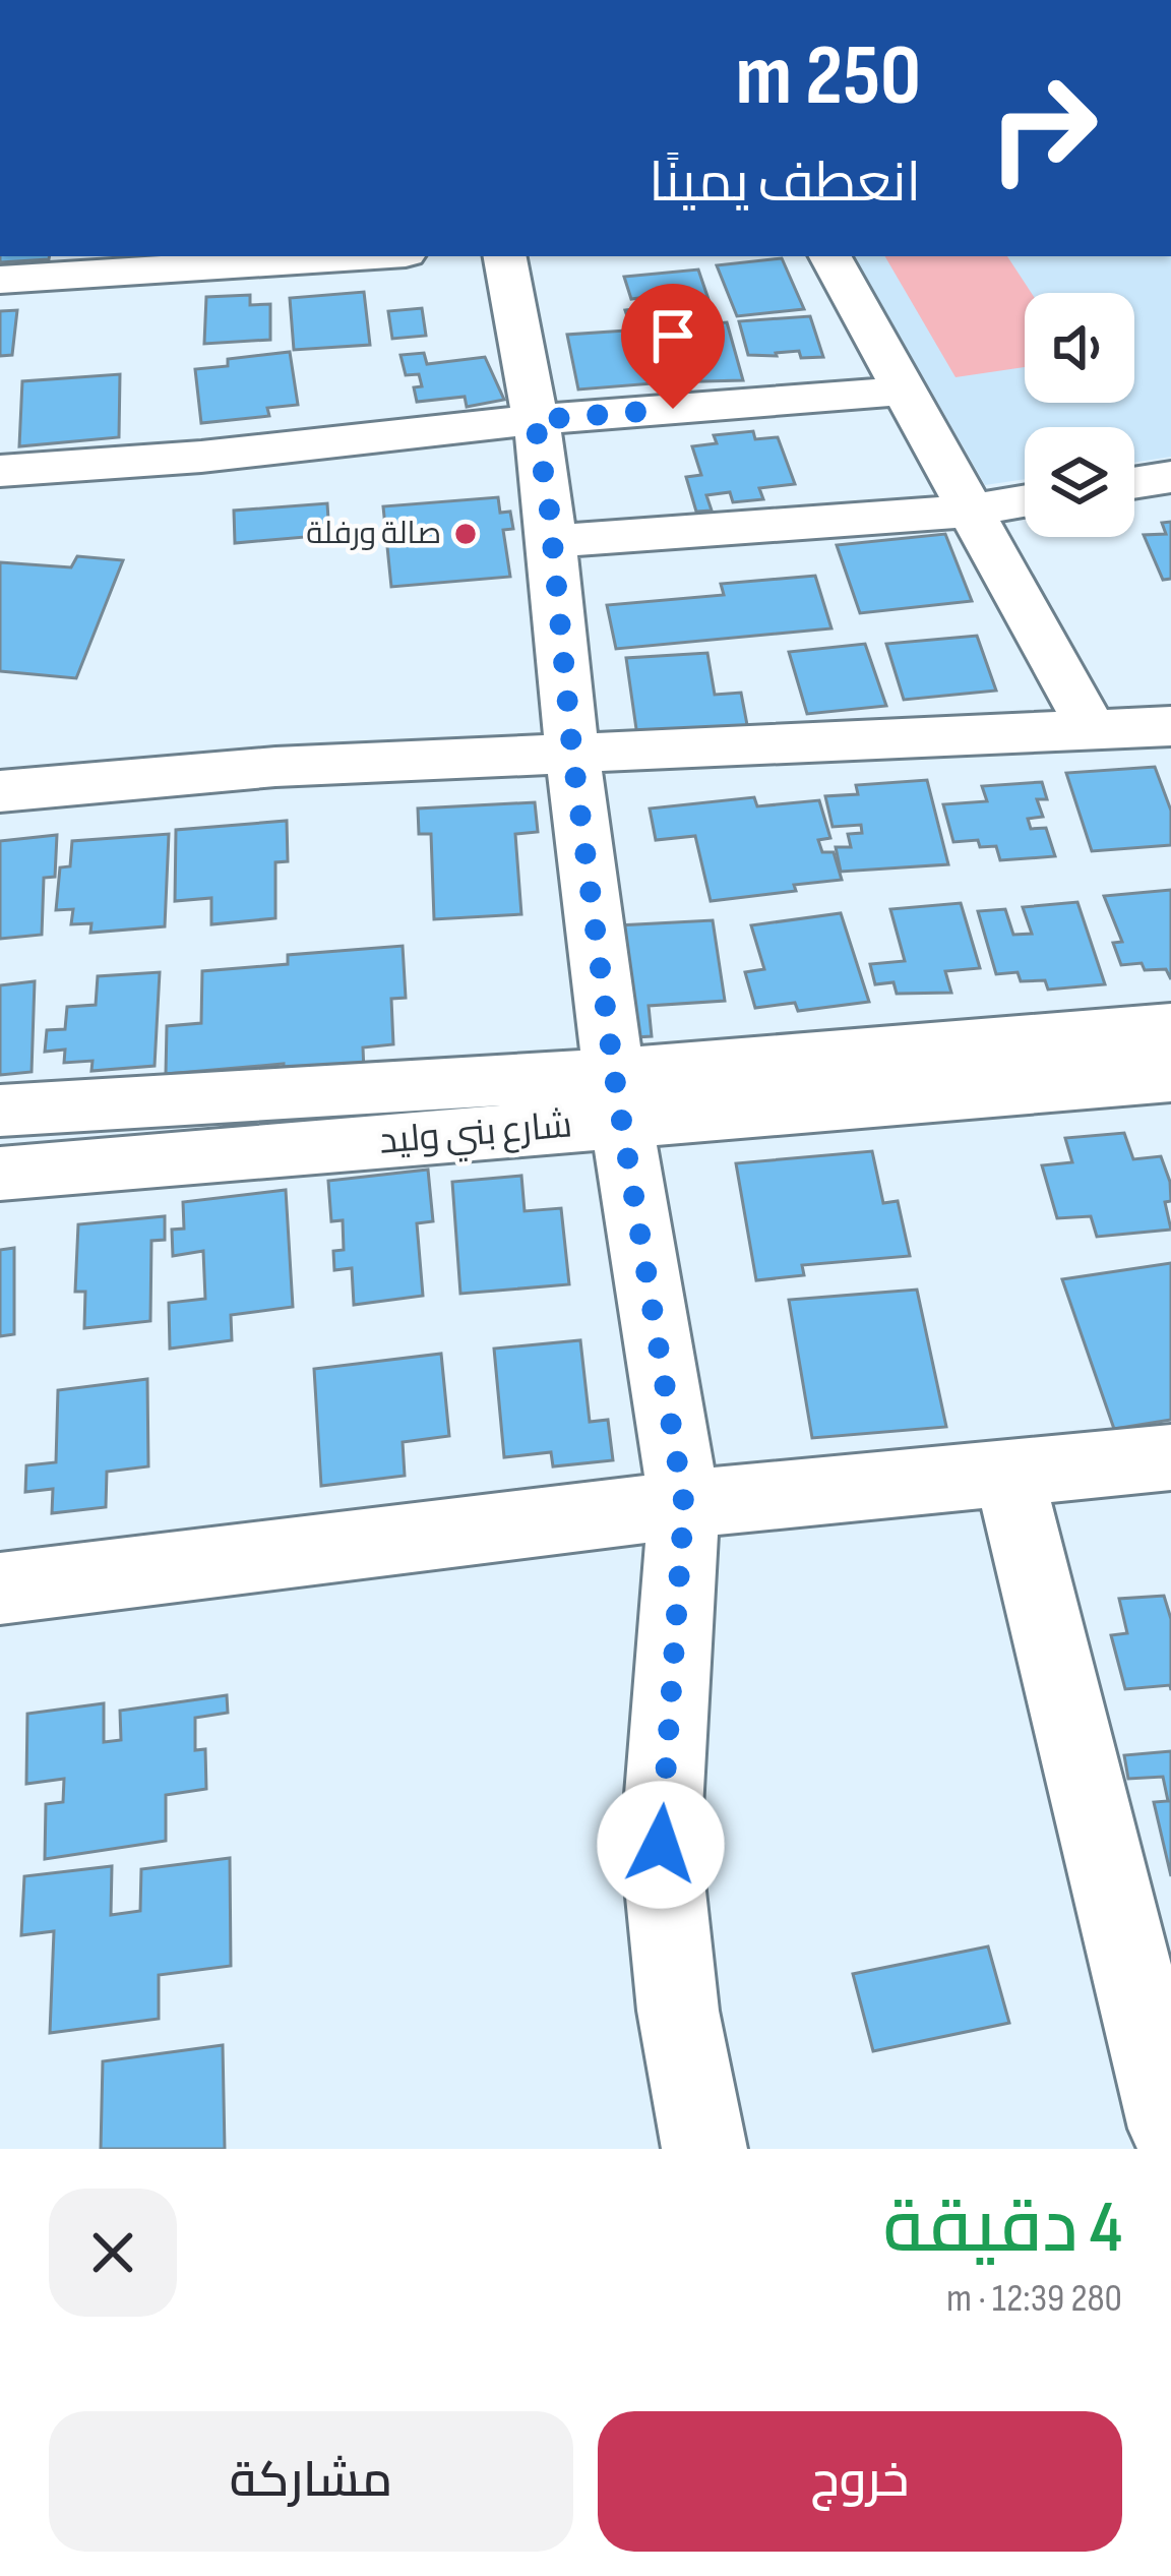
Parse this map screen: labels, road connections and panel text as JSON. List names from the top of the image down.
{
  "streets": {
    "street": ["شارع بني وليد"]
  },
  "places": ["صالة ورفلة"],
  "page": {
    "turn": ["250 m", "انعطف يمينًا"],
    "heading": ["4 دقيقة", "280 m · 12:39"],
    "buttons": ["خروج", "مشاركة"]
  }
}
